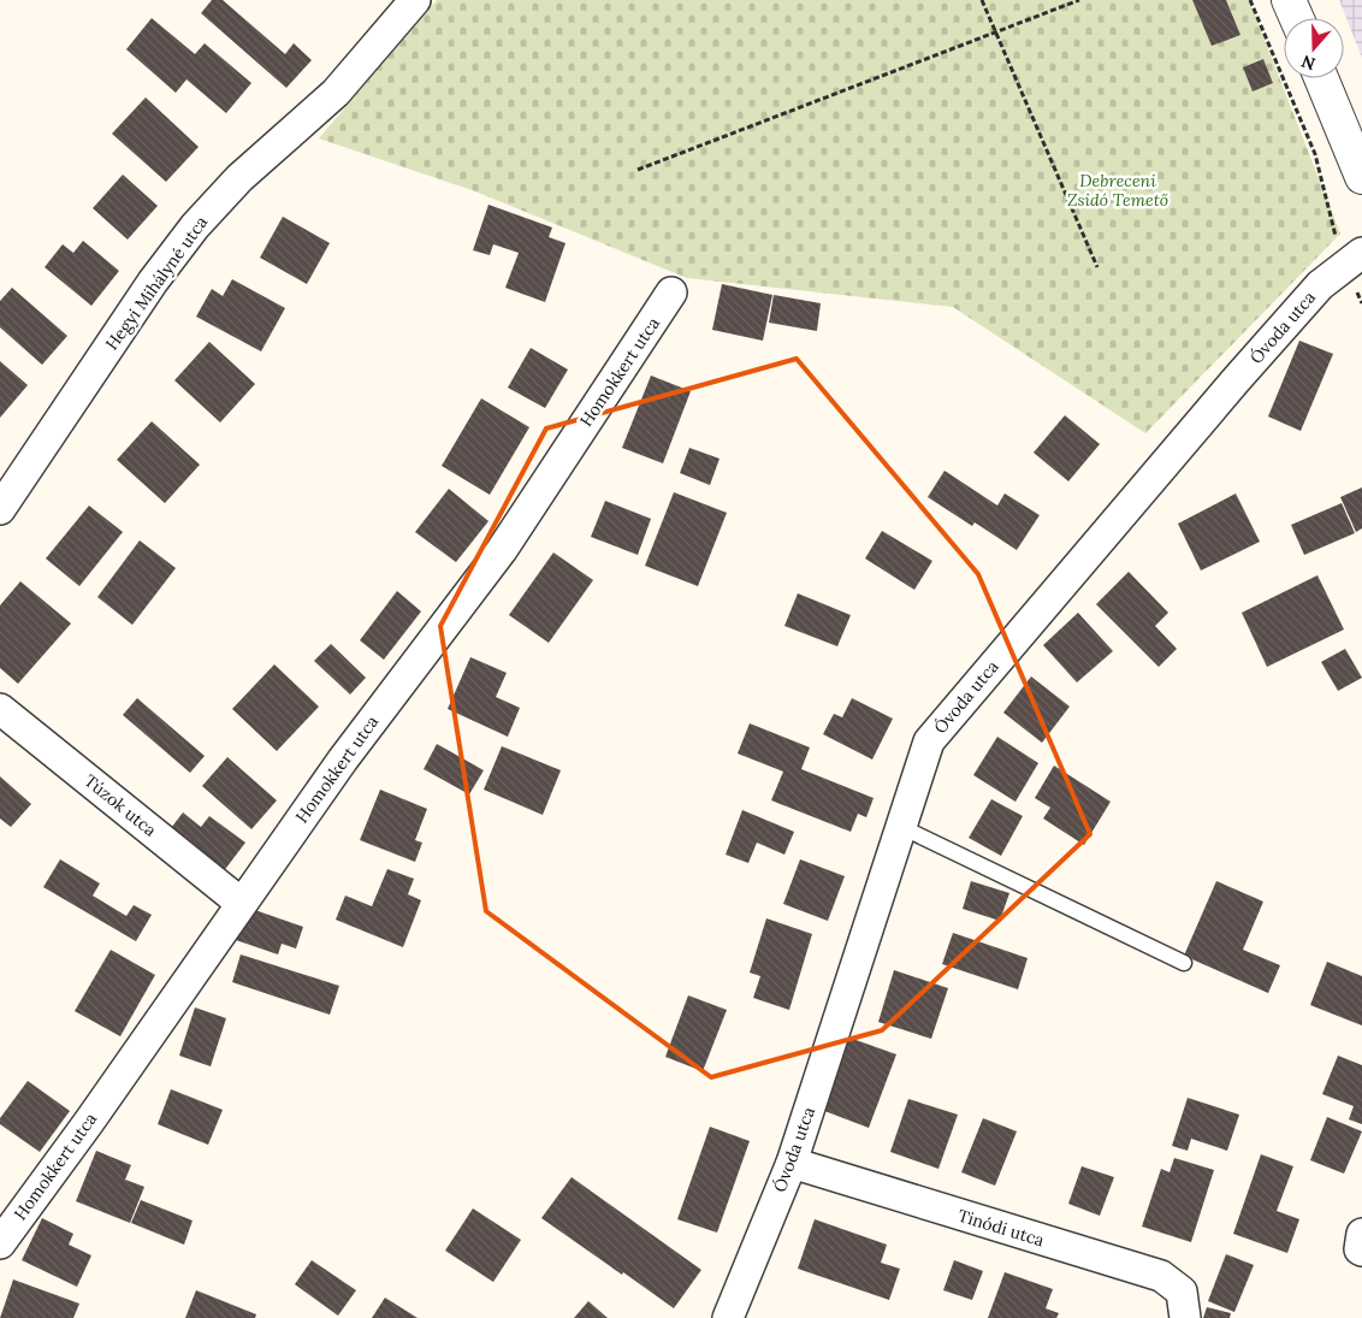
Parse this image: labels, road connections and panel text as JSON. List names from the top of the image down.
{
  "streets": {
    "street": [
      "Hegyi Mihályné utca",
      "Óvoda utca",
      "Homokkert utca",
      "Túzok utca",
      "Tinódi utca"
    ]
  },
  "crossings": [
    ["Óvoda utca", "Tinódi utca"],
    ["Homokkert utca", "Túzok utca"]
  ],
  "parks": ["Debreceni Zsidó Temető"],
  "north": "bottom"
}
